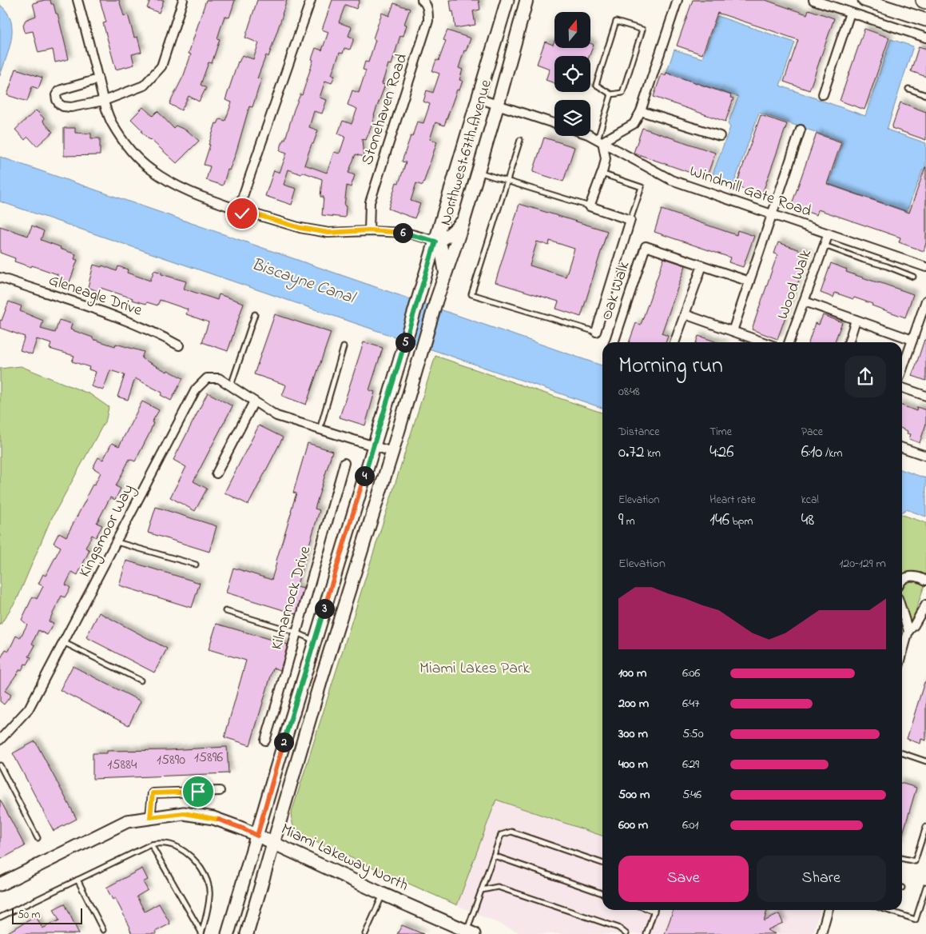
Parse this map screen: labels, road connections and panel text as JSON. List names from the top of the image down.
{
  "streets": {
    "main road": ["Northwest 67th Avenue", "Miami Lakeway North"],
    "street": [
      "Stonehaven Road",
      "Windmill Gate Road",
      "Wood Walk",
      "Oak Walk",
      "Gleneagle Drive",
      "Kingsmoor Way",
      "Kilmarnock Drive"
    ]
  },
  "crossings": [
    ["Northwest 67th Avenue", "Kingsmoor Way"],
    ["Northwest 67th Avenue", "Miami Lakeway North"],
    ["Windmill Gate Road", "Wood Walk"]
  ],
  "water": ["Biscayne Canal"],
  "parks": ["Miami Lakes Park"],
  "house_numbers": ["15896", "15890", "15884"],
  "scale_bar": "50 m",
  "north": "top",
  "page": {
    "pins": [
      "6",
      "5",
      "4",
      "3",
      "2"
    ],
    "heading": ["Morning run", "08:48"],
    "stats": [
      ["Distance", "0.72 km"],
      ["Time", "4:26"],
      ["Pace", "6:10 /km"],
      ["Elevation", "9 m"],
      ["Heart rate", "146 bpm"],
      ["kcal", "48"]
    ],
    "chart": ["Elevation", "120–129 m"],
    "list": [
      {
        "name": "100 m",
        "note": "6:06"
      },
      {
        "name": "200 m",
        "note": "6:47"
      },
      {
        "name": "300 m",
        "note": "5:50"
      },
      {
        "name": "400 m",
        "note": "6:29"
      },
      {
        "name": "500 m",
        "note": "5:46"
      },
      {
        "name": "600 m",
        "note": "6:01"
      }
    ],
    "buttons": ["Save", "Share"],
    "scale": "50 m"
  }
}
